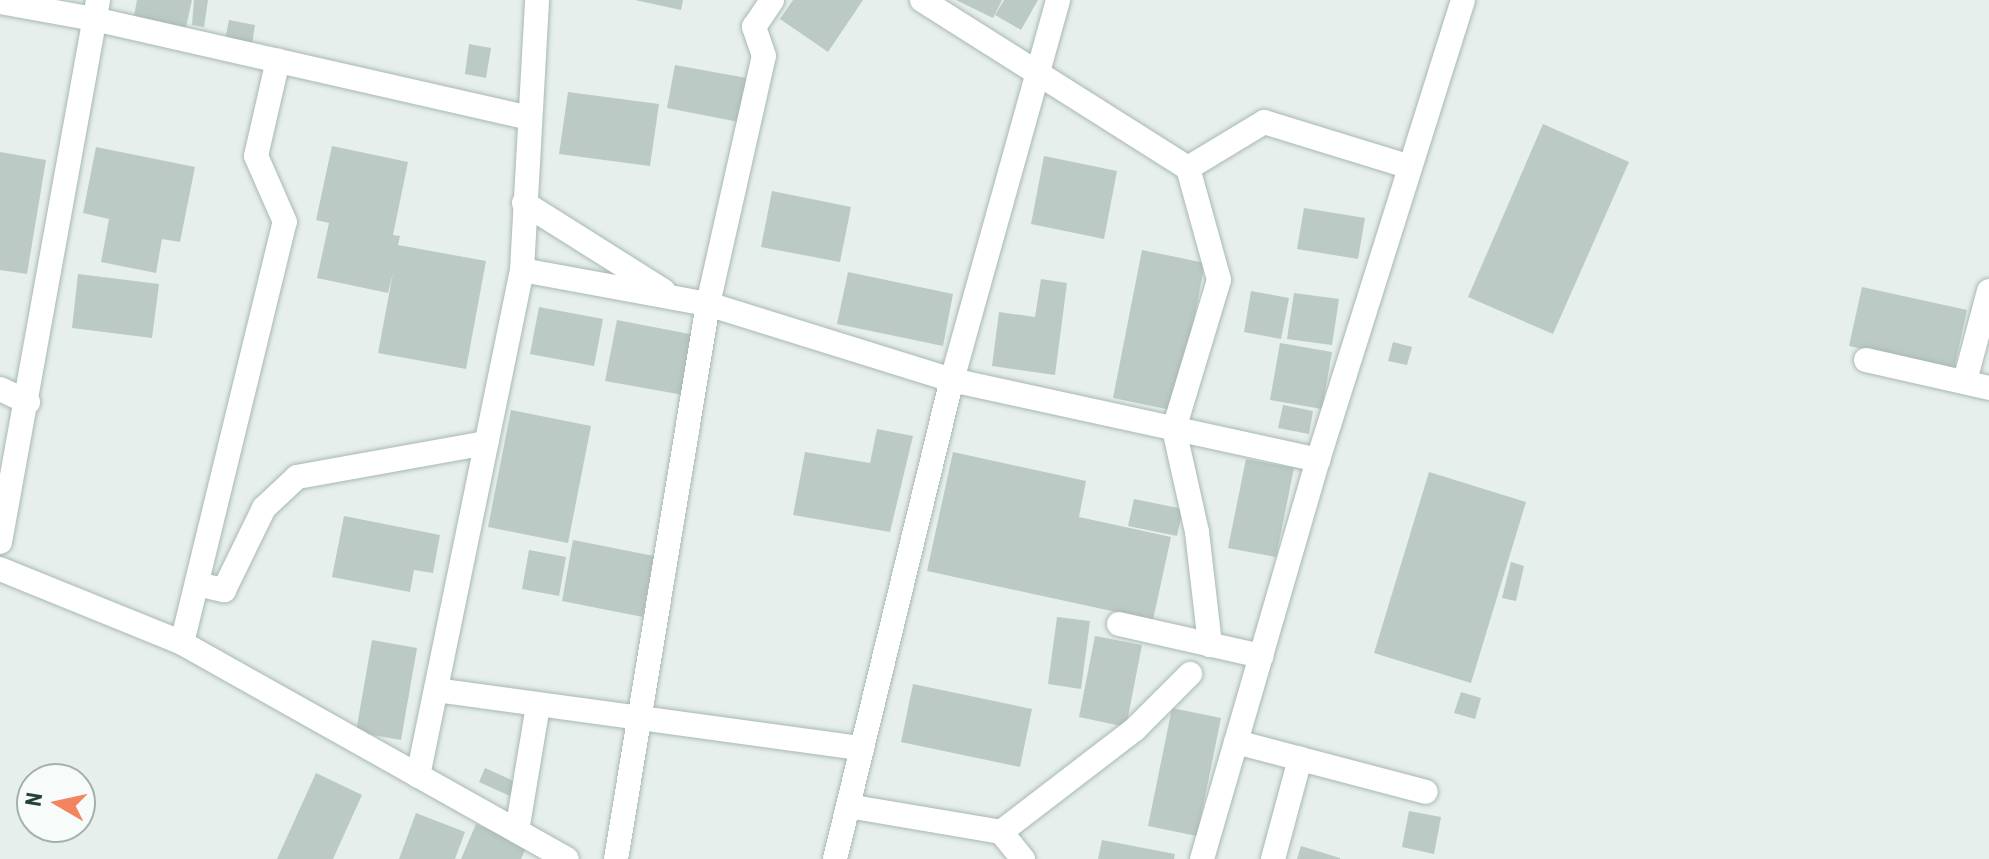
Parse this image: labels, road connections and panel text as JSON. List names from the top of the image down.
{
  "north": "left"
}
